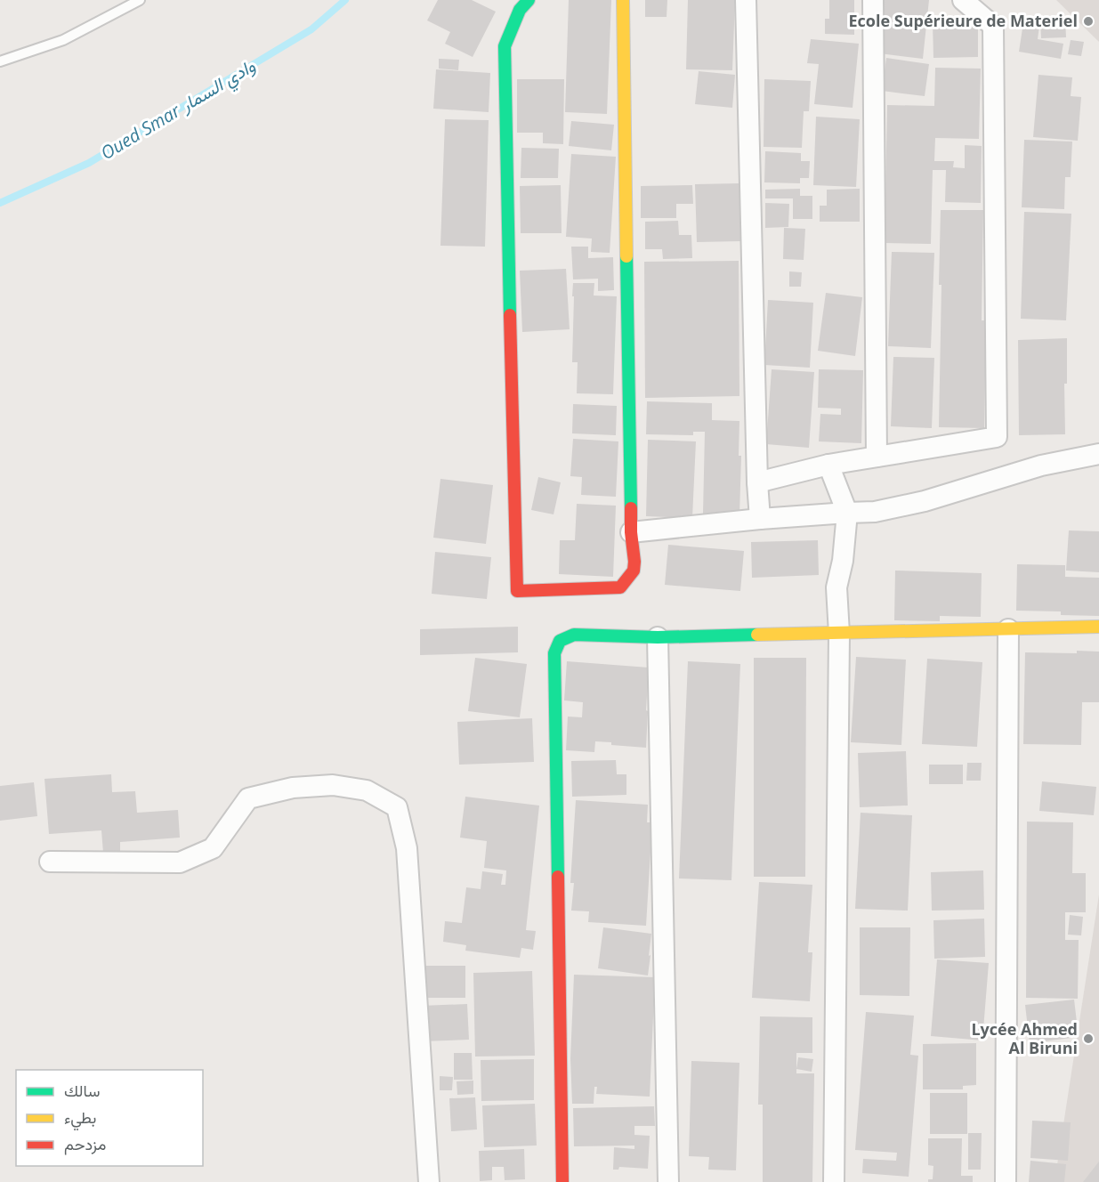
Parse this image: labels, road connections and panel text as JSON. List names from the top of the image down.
{
  "water": ["Oued Smar وادي السمار"],
  "places": ["Ecole Supérieure de Materiel", "Lycée Ahmed Al Biruni"],
  "legend": ["سالك", "بطيء", "مزدحم"]
}
